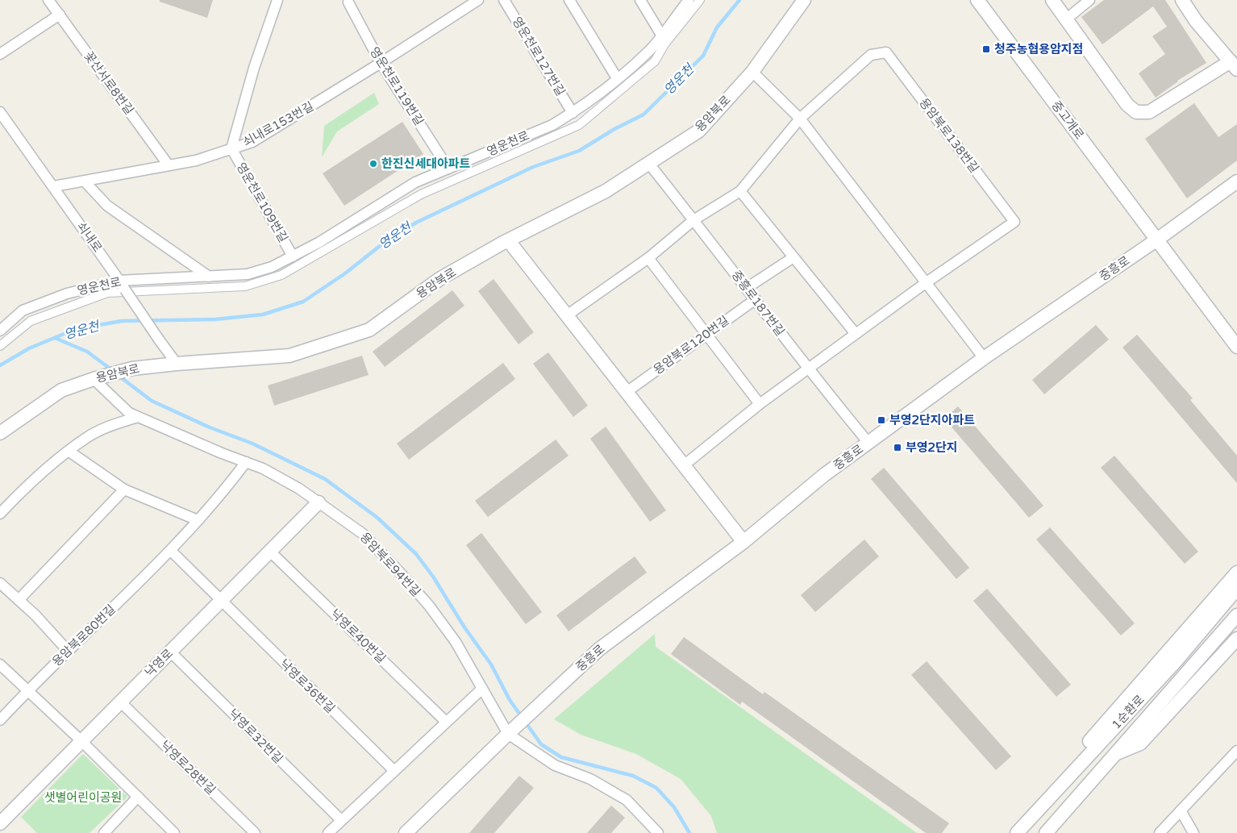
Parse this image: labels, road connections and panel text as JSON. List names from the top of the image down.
{
  "streets": {
    "street": [
      "영운천로127번길",
      "꽃산서로8번길",
      "영운천로119번길",
      "용암북로",
      "중고개로",
      "쇠내로153번길",
      "용암북로138번길",
      "영운천로",
      "영운천로109번길",
      "쇠내로",
      "중흥로",
      "중흥로187번길",
      "용암북로120번길",
      "용암북로94번길",
      "용암북로80번길",
      "낙영로40번길",
      "낙영로",
      "낙영로36번길",
      "1순환로",
      "낙영로32번길",
      "낙영로28번길"
    ]
  },
  "crossings": [
    ["영운천로127번길", "영운천로"],
    ["꽃산서로8번길", "쇠내로153번길"],
    ["영운천로119번길", "쇠내로153번길"],
    ["영운천로119번길", "영운천로"],
    ["용암북로", "쇠내로"],
    ["용암북로", "중흥로187번길"],
    ["용암북로", "용암북로94번길"],
    ["중고개로", "중흥로"],
    ["쇠내로153번길", "영운천로109번길"],
    ["쇠내로153번길", "쇠내로"],
    ["용암북로138번길", "중흥로187번길"],
    ["영운천로", "영운천로109번길"],
    ["영운천로", "쇠내로"],
    ["중흥로", "중흥로187번길"],
    ["중흥로", "용암북로94번길"],
    ["중흥로187번길", "용암북로120번길"],
    ["용암북로94번길", "낙영로"],
    ["용암북로80번길", "낙영로36번길"],
    ["낙영로40번길", "낙영로"],
    ["낙영로", "낙영로36번길"],
    ["낙영로", "낙영로32번길"],
    ["낙영로", "낙영로28번길"]
  ],
  "water": ["영운천"],
  "parks": ["샛별어린이공원"],
  "places": {
    "transit": ["청주농협용암지점", "부영2단지아파트", "부영2단지"],
    "other": ["한진신세대아파트"]
  }
}
